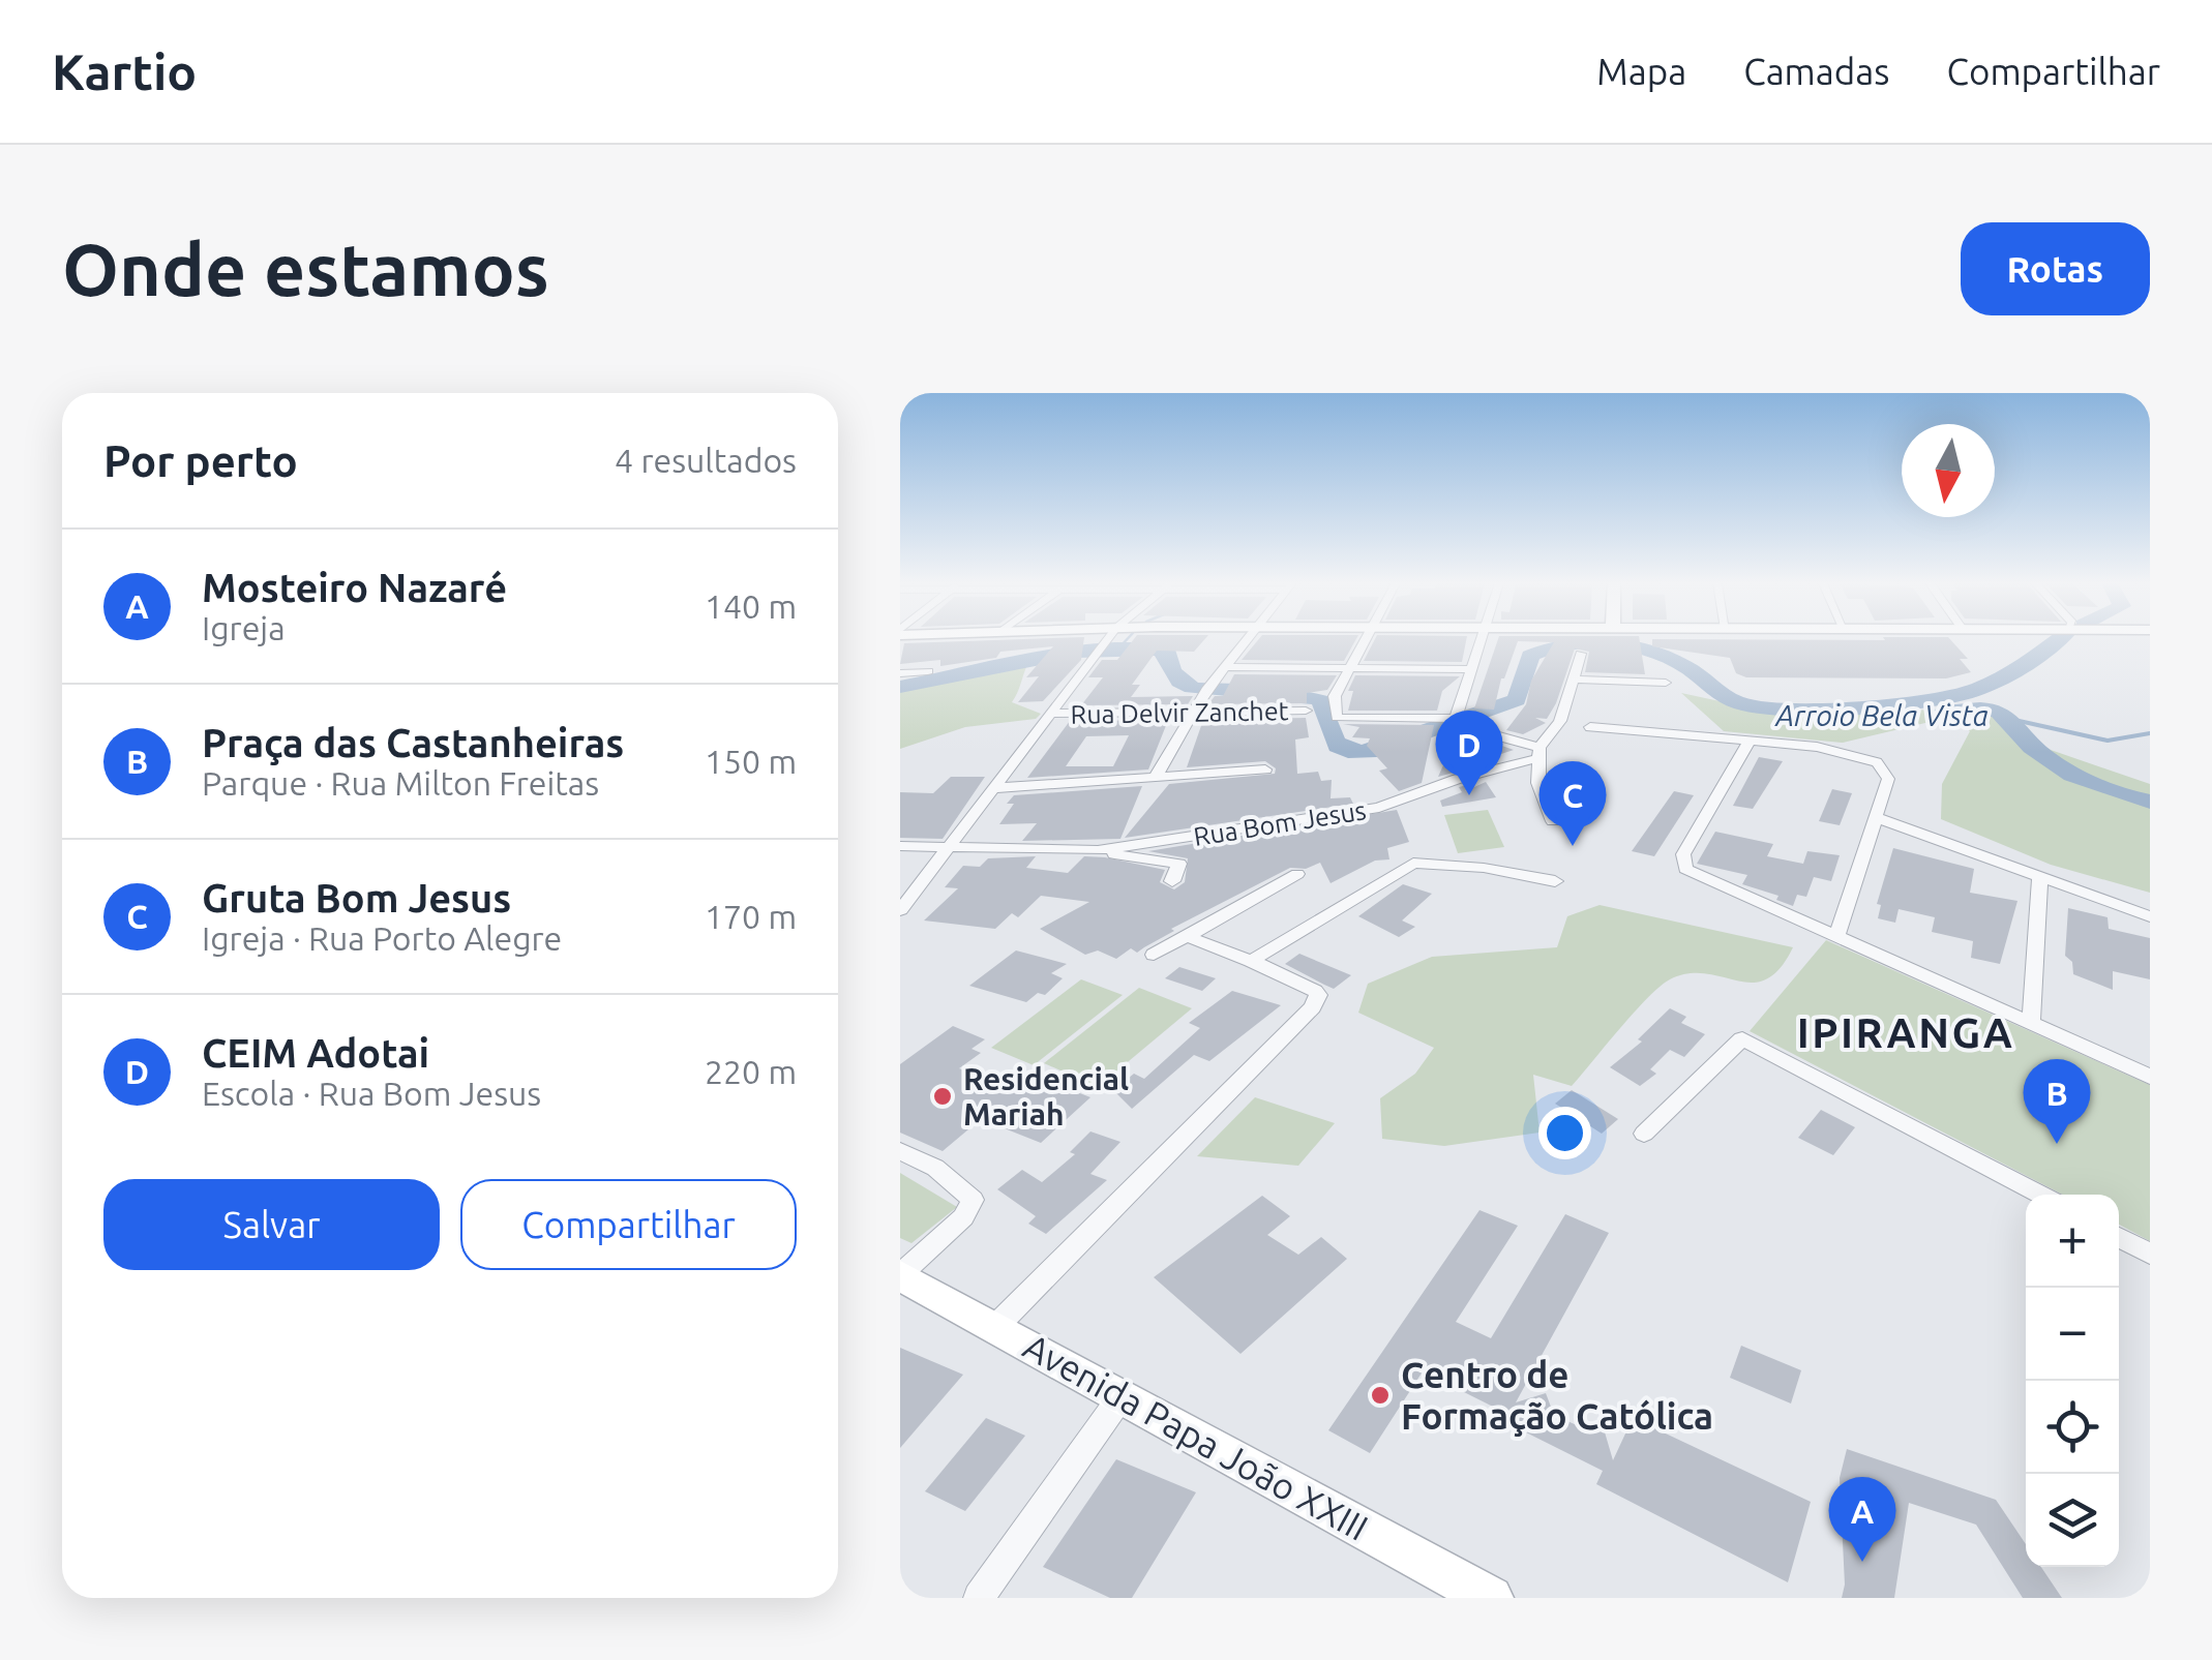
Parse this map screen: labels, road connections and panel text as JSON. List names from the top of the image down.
{
  "streets": {
    "main road": ["Avenida Papa João XXIII"],
    "street": ["Rua Delvir Zanchet", "Rua Bom Jesus"]
  },
  "districts": ["IPIRANGA"],
  "water": ["Arroio Bela Vista"],
  "places": ["Residencial Mariah", "Centro de Formação Católica"],
  "north": "bottom",
  "page": {
    "header": "Kartio",
    "nav": ["Mapa", "Camadas", "Compartilhar"],
    "buttons": [
      "Rotas",
      ["Salvar", "Compartilhar"]
    ],
    "title": "Onde estamos",
    "heading": ["Por perto", "4 resultados"],
    "list": [
      {
        "mark": "A",
        "name": "Mosteiro Nazaré",
        "note": "Igreja",
        "value": "140 m"
      },
      {
        "mark": "B",
        "name": "Praça das Castanheiras",
        "note": "Parque · Rua Milton Freitas",
        "value": "150 m"
      },
      {
        "mark": "C",
        "name": "Gruta Bom Jesus",
        "note": "Igreja · Rua Porto Alegre",
        "value": "170 m"
      },
      {
        "mark": "D",
        "name": "CEIM Adotai",
        "note": "Escola · Rua Bom Jesus",
        "value": "220 m"
      }
    ],
    "pins": [
      "D",
      "C",
      "B",
      "A"
    ],
    "map_buttons": ["+", "−"]
  }
}
